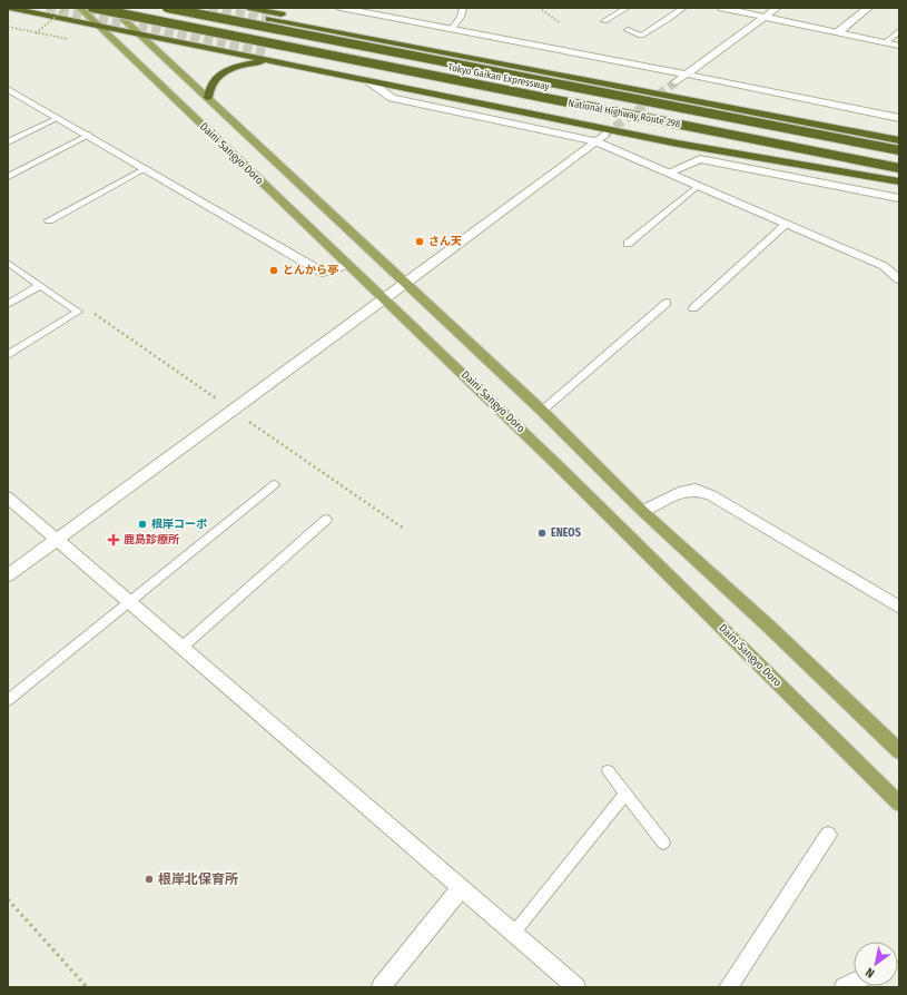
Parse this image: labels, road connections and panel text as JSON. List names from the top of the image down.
{
  "streets": {
    "highway": ["Tokyo Gaikan Expressway", "National Highway Route 298"],
    "main road": ["Daini Sangyo Doro"]
  },
  "places": {
    "other": [
      "さん天",
      "とんから亭",
      "根岸コーポ",
      "ENEOS",
      "根岸北保育所"
    ],
    "health": ["鹿島診療所"]
  },
  "north": "bottom left"
}
